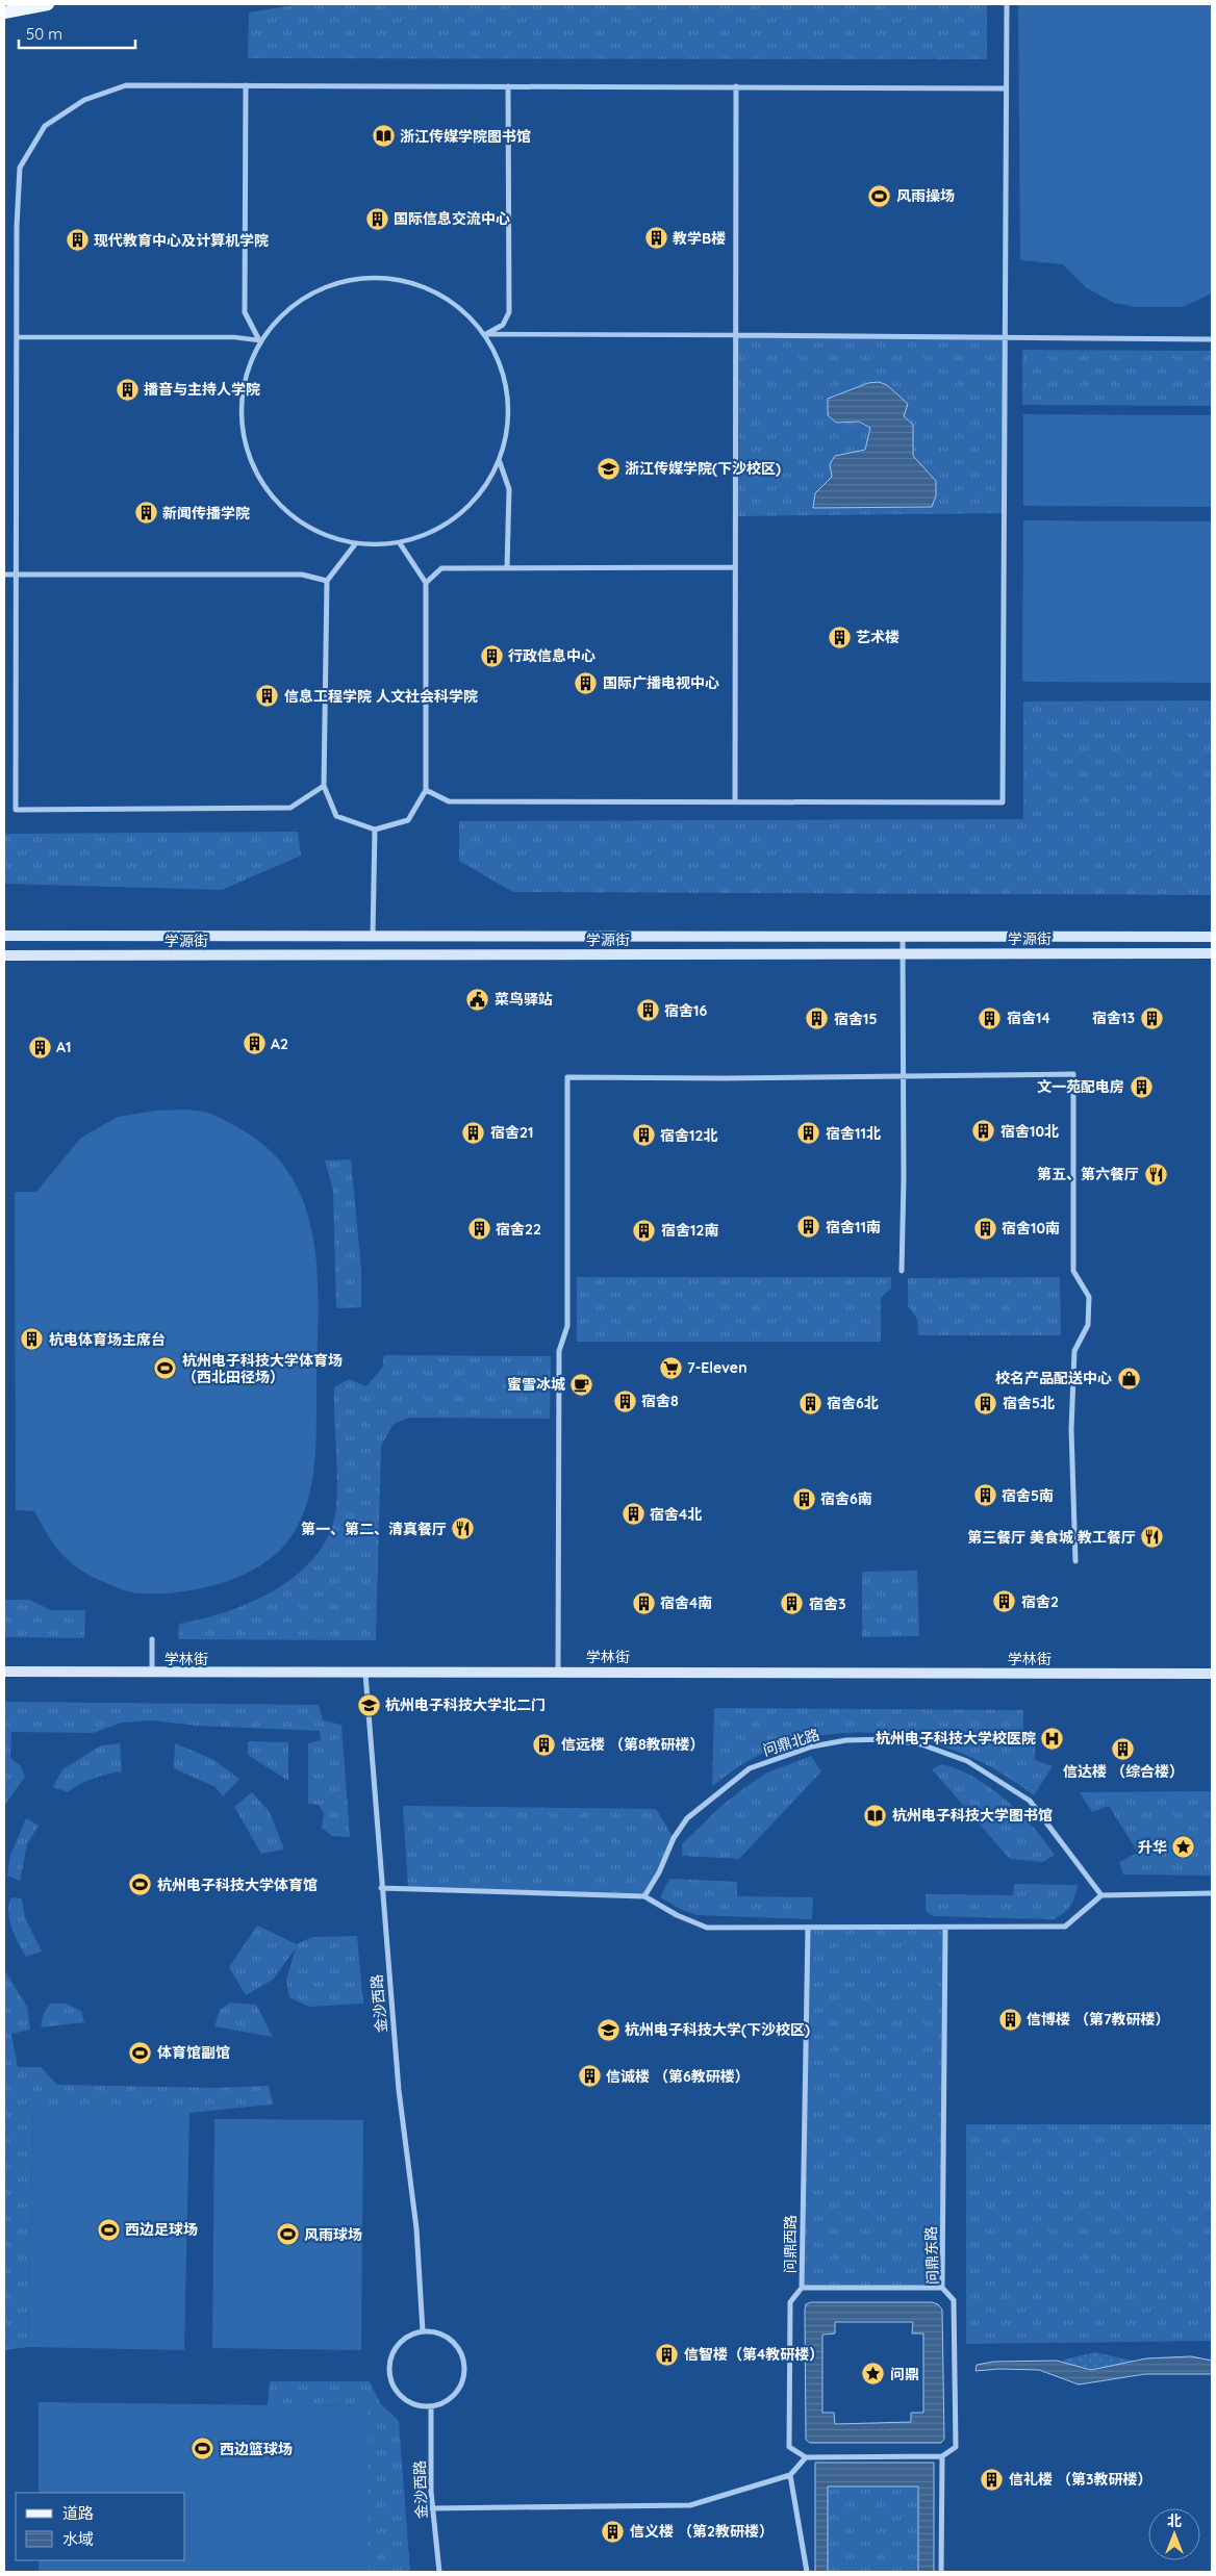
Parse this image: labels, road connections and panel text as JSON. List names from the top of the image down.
{
  "streets": {
    "main road": ["学源街", "学林街"],
    "street": [
      "问鼎北路",
      "金沙西路",
      "问鼎西路",
      "问鼎东路"
    ]
  },
  "crossings": [
    ["学林街", "金沙西路"]
  ],
  "places": {
    "library": ["浙江传媒学院图书馆", "杭州电子科技大学图书馆"],
    "sports": [
      "风雨操场",
      "杭州电子科技大学体育场 （西北田径场）",
      "杭州电子科技大学体育馆",
      "体育馆副馆",
      "西边足球场",
      "风雨球场",
      "西边篮球场"
    ],
    "building": [
      "国际信息交流中心",
      "教学B楼",
      "现代教育中心及计算机学院",
      "播音与主持人学院",
      "新闻传播学院",
      "艺术楼",
      "行政信息中心",
      "国际广播电视中心",
      "信息工程学院 人文社会科学院",
      "宿舍16",
      "宿舍14",
      "宿舍13",
      "宿舍15",
      "A2",
      "A1",
      "文一苑配电房",
      "宿舍10北",
      "宿舍21",
      "宿舍11北",
      "宿舍12北",
      "宿舍11南",
      "宿舍10南",
      "宿舍22",
      "宿舍12南",
      "杭电体育场主席台",
      "宿舍8",
      "宿舍6北",
      "宿舍5北",
      "宿舍5南",
      "宿舍6南",
      "宿舍4北",
      "宿舍2",
      "宿舍4南",
      "宿舍3",
      "信远楼 （第8教研楼）",
      "信达楼 （综合楼）",
      "信博楼 （第7教研楼）",
      "信诚楼 （第6教研楼）",
      "信智楼（第4教研楼）",
      "信礼楼 （第3教研楼）",
      "信义楼 （第2教研楼）"
    ],
    "school or university": ["浙江传媒学院(下沙校区)", "杭州电子科技大学北二门", "杭州电子科技大学(下沙校区)"],
    "public building": ["菜鸟驿站"],
    "restaurant": ["第五、第六餐厅", "第一、第二、清真餐厅", "第三餐厅 美食城 教工餐厅"],
    "supermarket": ["7-Eleven"],
    "shop": ["校名产品配送中心"],
    "cafe": ["蜜雪冰城"],
    "hospital": ["杭州电子科技大学校医院"],
    "place": ["升华", "问鼎"]
  },
  "legend": ["道路", "水域"],
  "scale_bar": "50 m",
  "north": "top"
}
